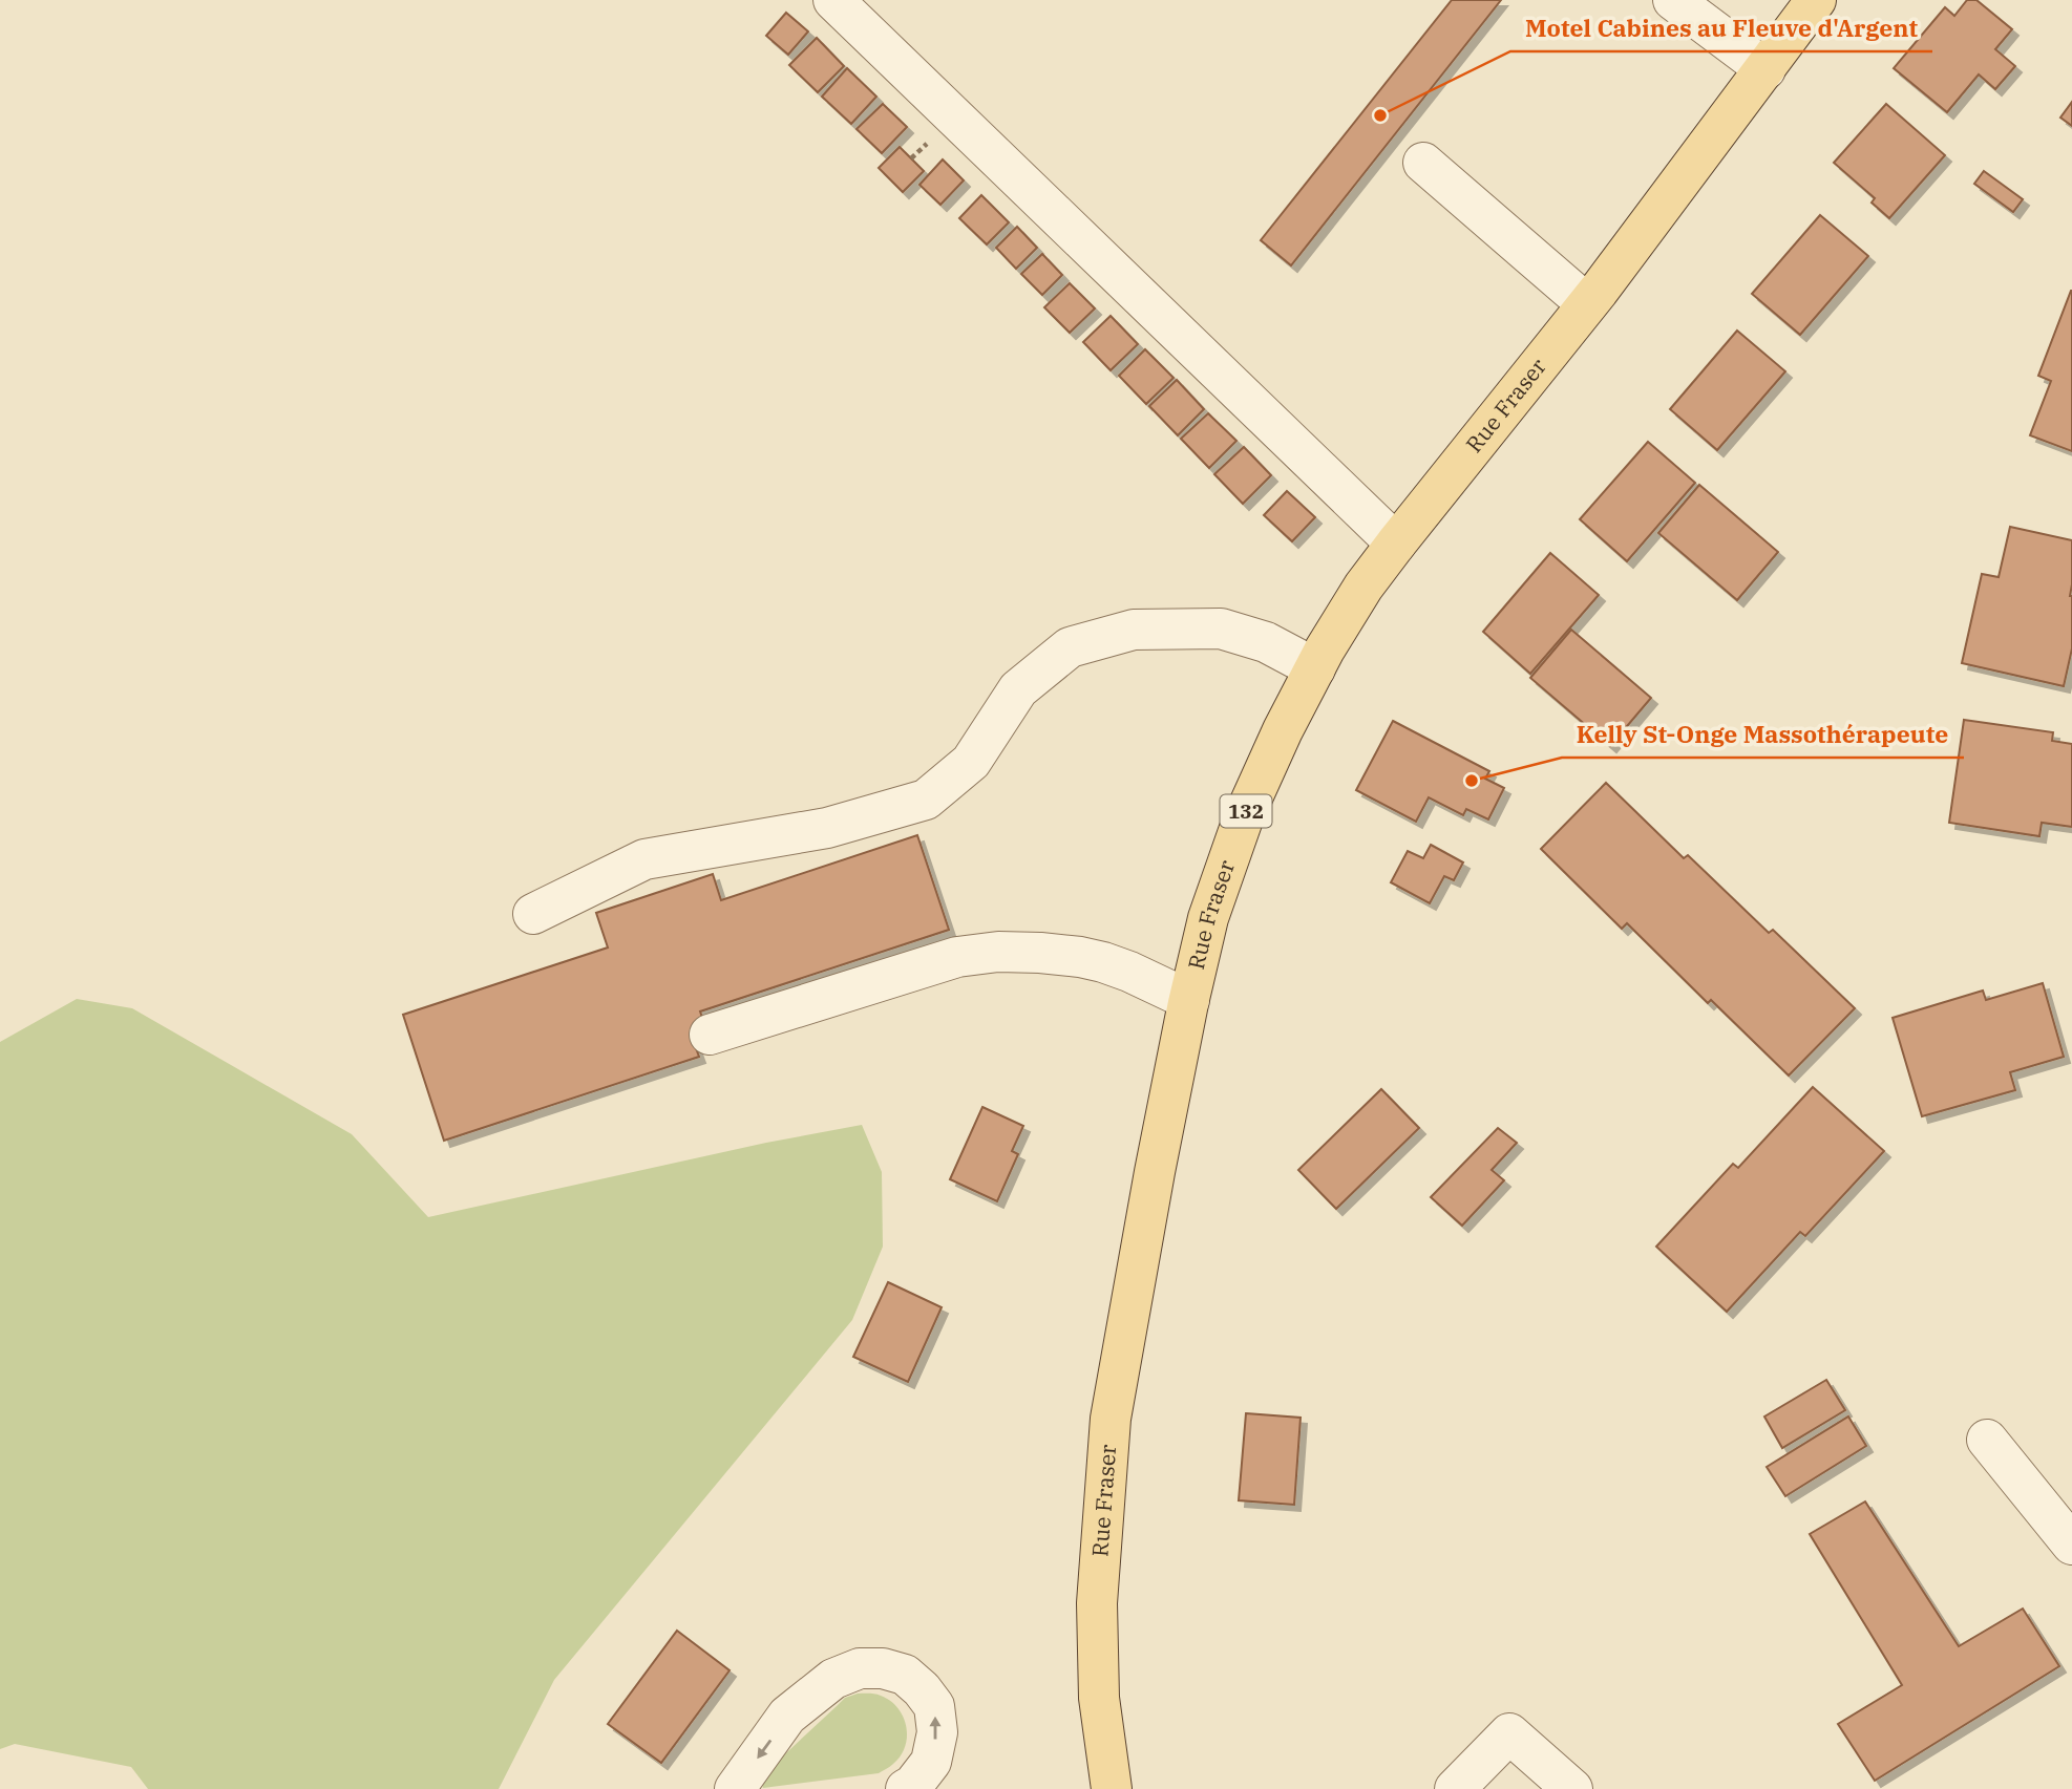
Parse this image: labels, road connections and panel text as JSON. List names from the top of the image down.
{
  "streets": {
    "main road": ["Rue Fraser", "132"]
  },
  "places": ["Motel Cabines au Fleuve d'Argent", "Kelly St-Onge Massothérapeute"]
}
